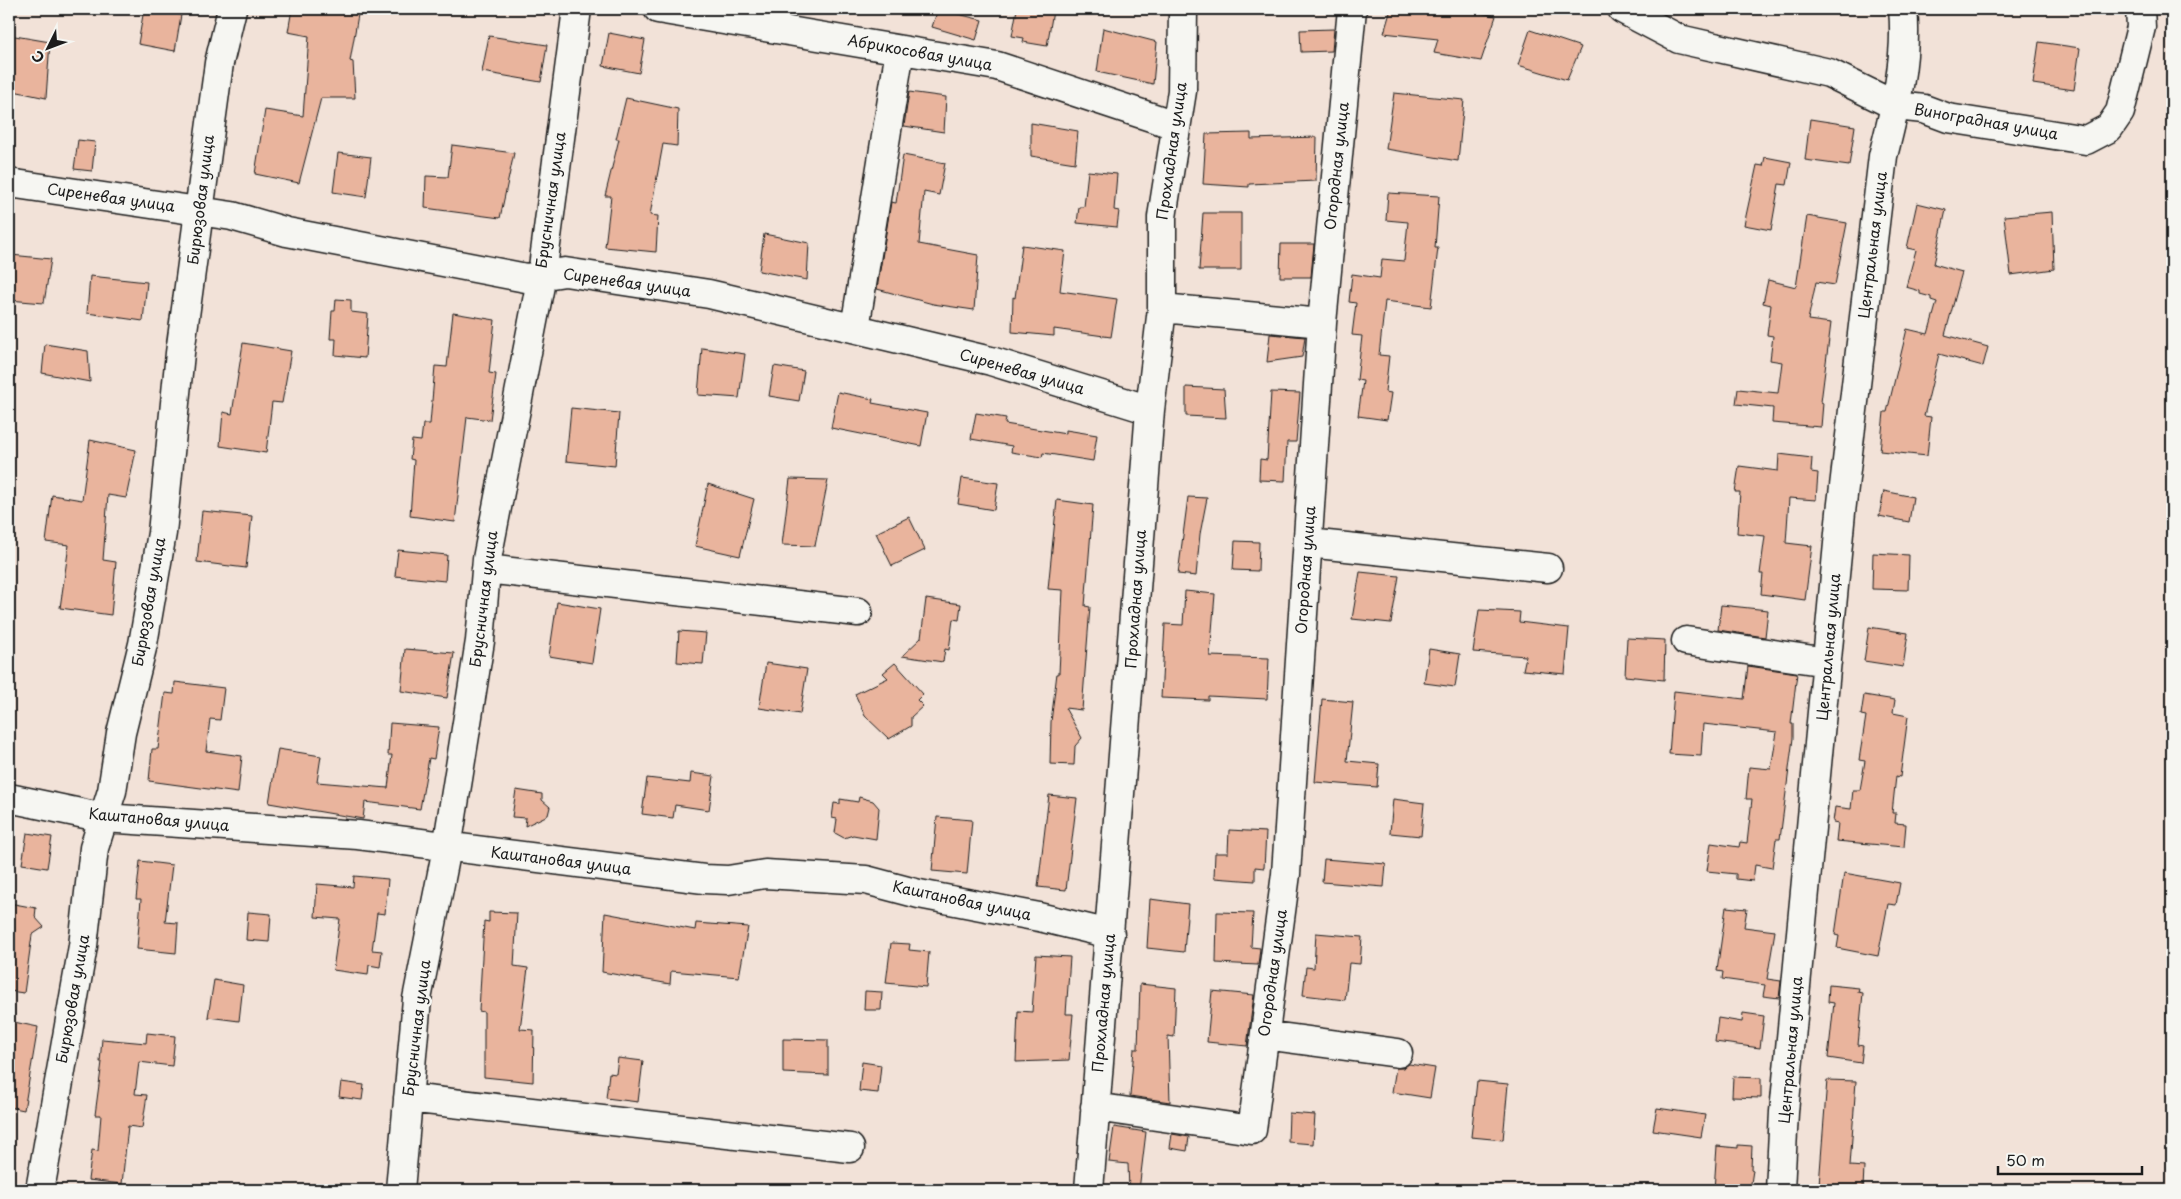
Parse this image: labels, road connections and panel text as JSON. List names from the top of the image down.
{
  "streets": {
    "street": [
      "Абрикосовая улица",
      "Виноградная улица",
      "Прохладная улица",
      "Огородная улица",
      "Сиреневая улица",
      "Бирюзовая улица",
      "Брусничная улица",
      "Центральная улица",
      "Каштановая улица"
    ]
  },
  "crossings": [
    ["Абрикосовая улица", "Прохладная улица"],
    ["Виноградная улица", "Центральная улица"],
    ["Прохладная улица", "Огородная улица"],
    ["Прохладная улица", "Сиреневая улица"],
    ["Прохладная улица", "Каштановая улица"],
    ["Сиреневая улица", "Бирюзовая улица"],
    ["Сиреневая улица", "Брусничная улица"],
    ["Бирюзовая улица", "Каштановая улица"],
    ["Брусничная улица", "Каштановая улица"]
  ],
  "scale_bar": "50 m",
  "north": "bottom left"
}
